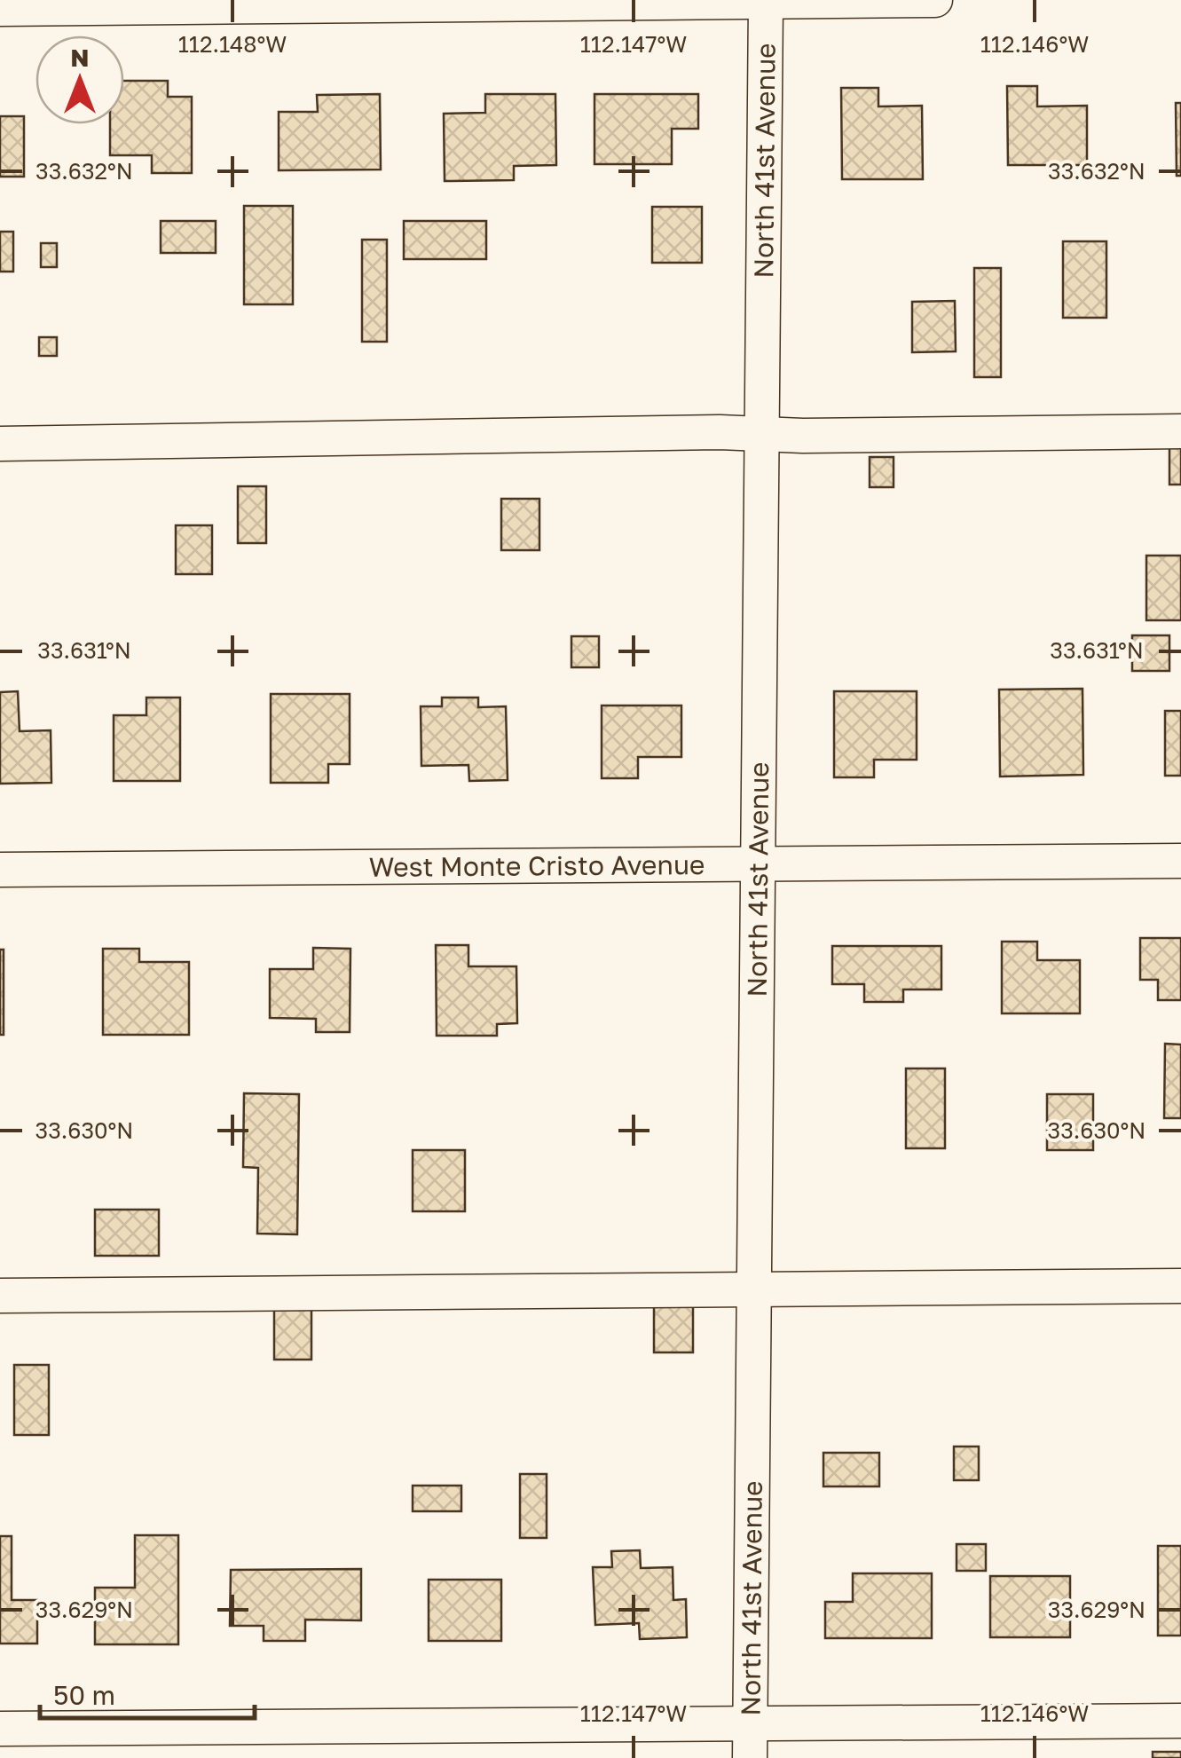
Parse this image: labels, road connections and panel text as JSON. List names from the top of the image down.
{
  "streets": {
    "street": ["North 41st Avenue", "West Monte Cristo Avenue"]
  },
  "crossings": [
    ["North 41st Avenue", "West Monte Cristo Avenue"]
  ],
  "scale_bar": "50 m",
  "north": "top",
  "coordinates": [
    "112.148°W",
    "112.147°W",
    "112.146°W",
    "33.632°N",
    "33.631°N",
    "33.630°N",
    "33.629°N"
  ]
}
